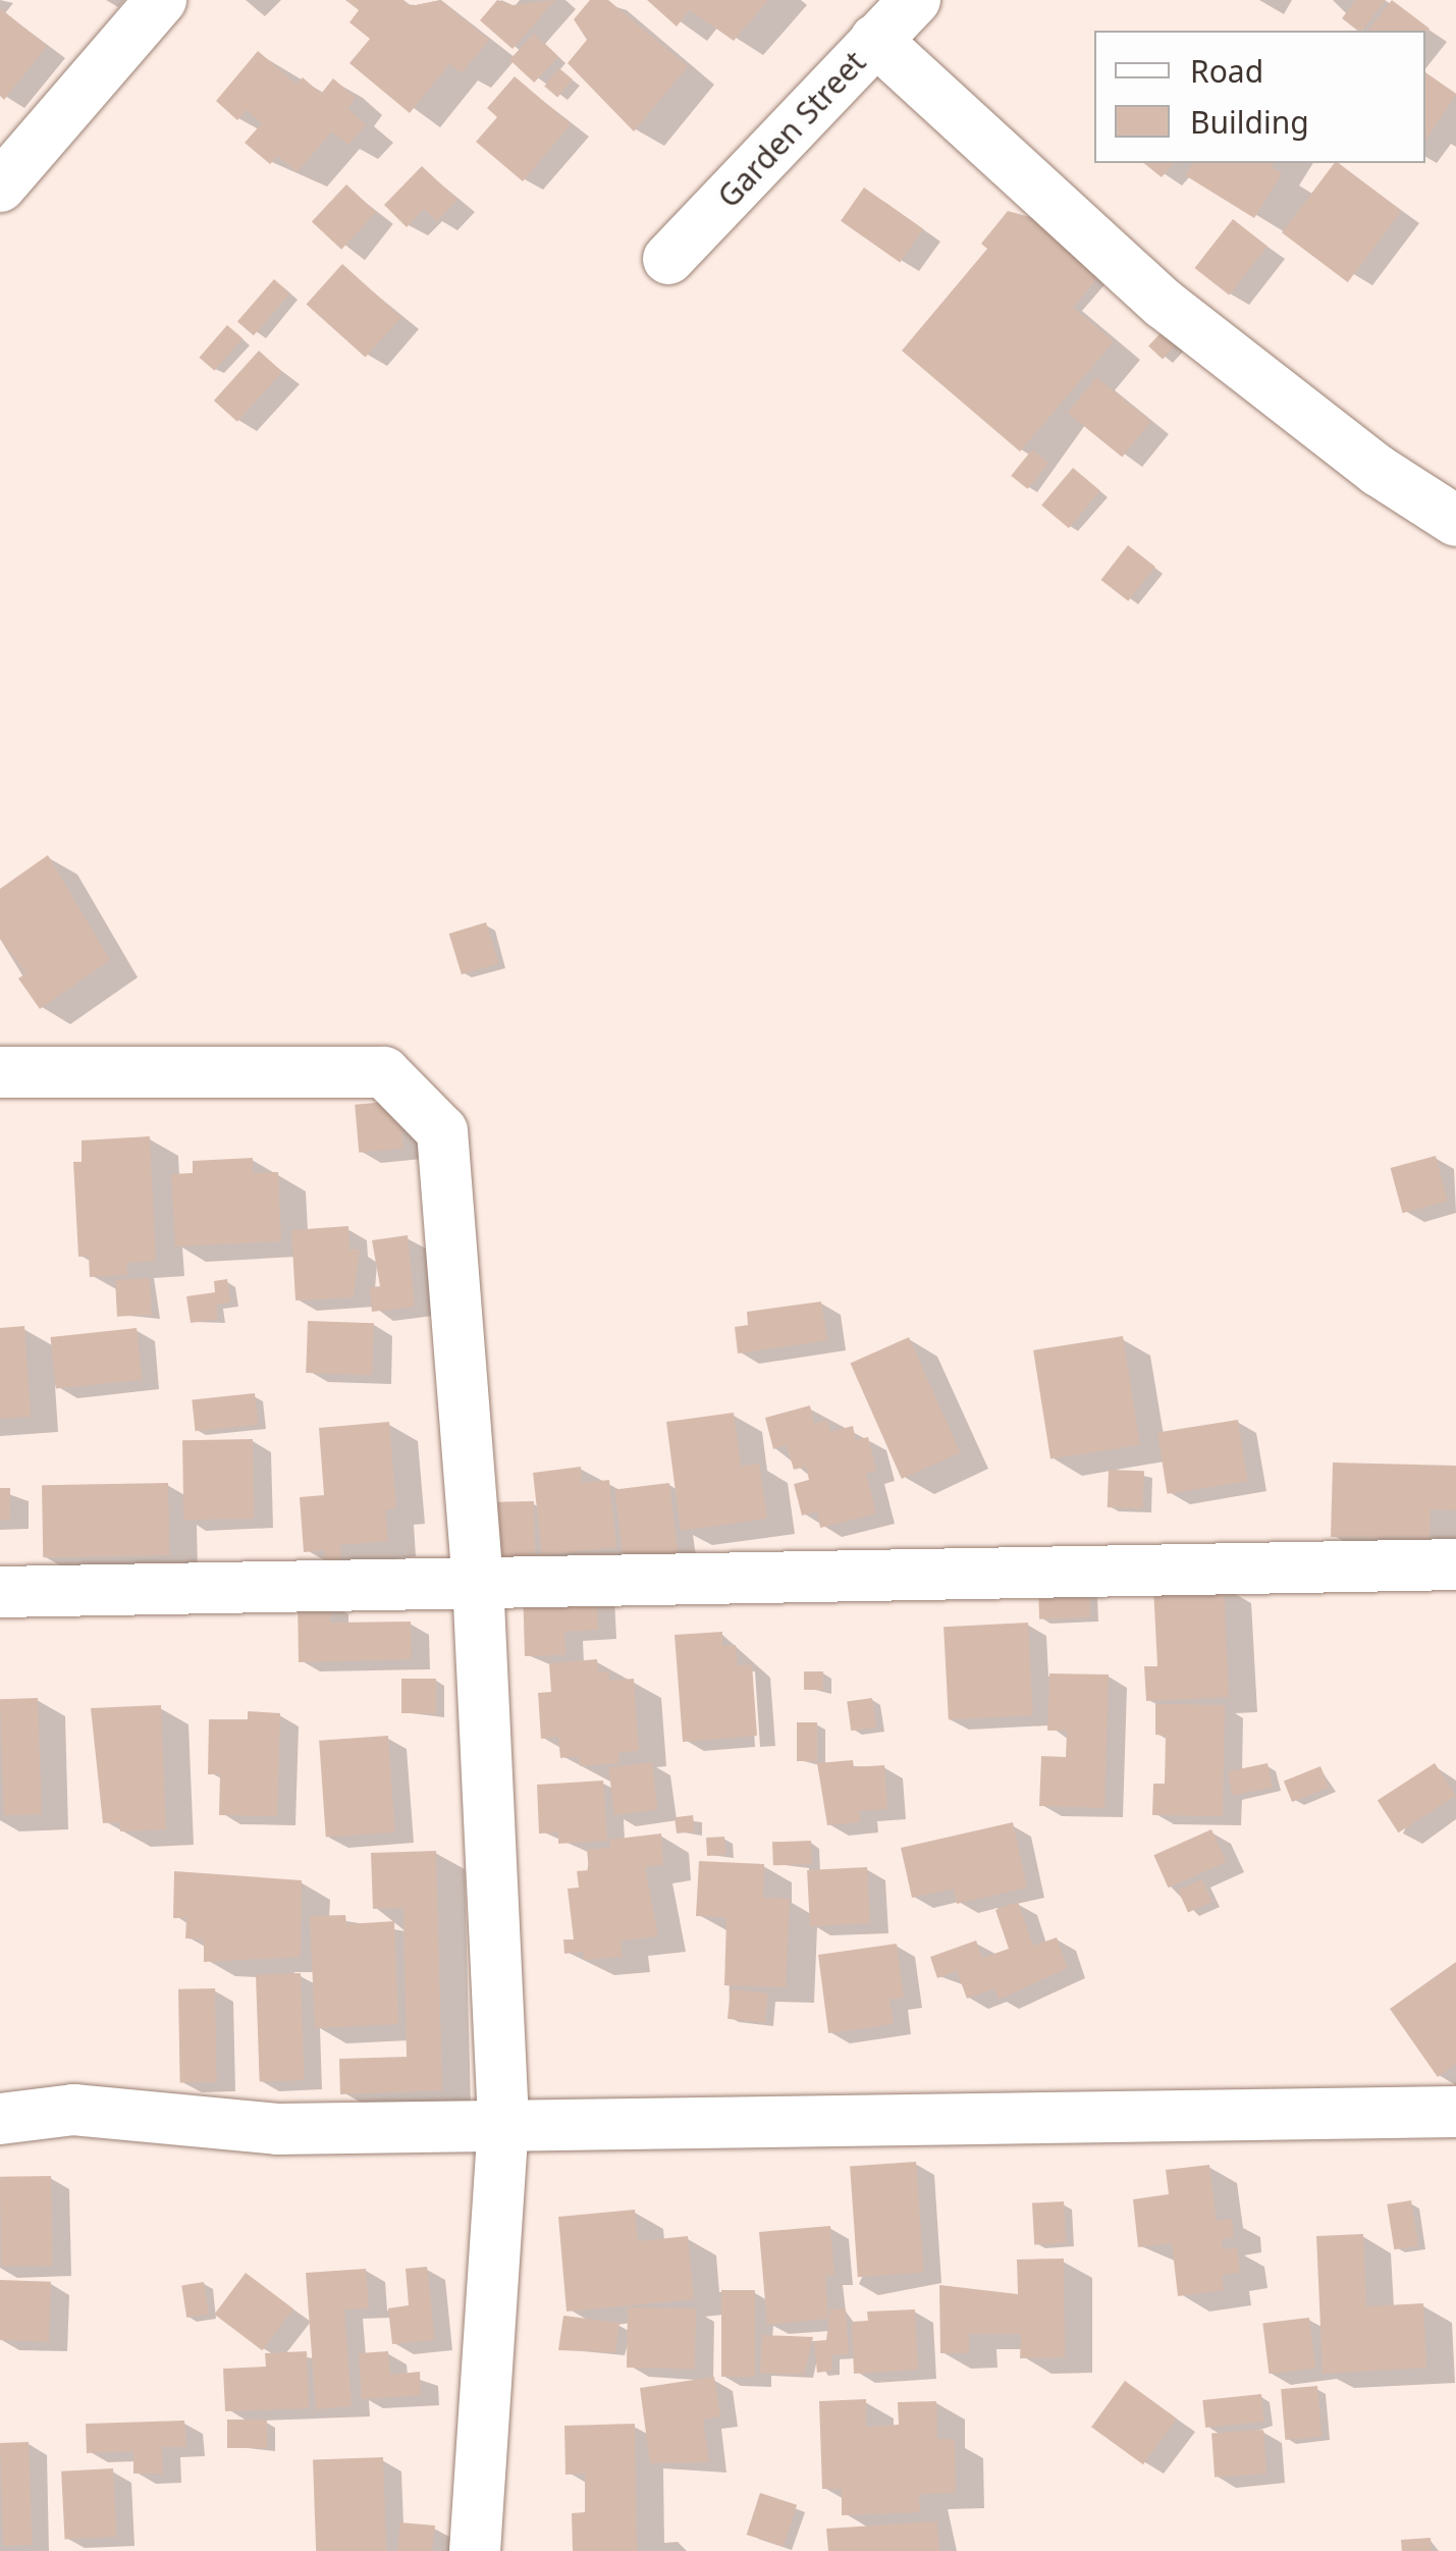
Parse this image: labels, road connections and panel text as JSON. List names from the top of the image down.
{
  "streets": {
    "street": ["Garden Street"]
  },
  "legend": ["Road", "Building"]
}
